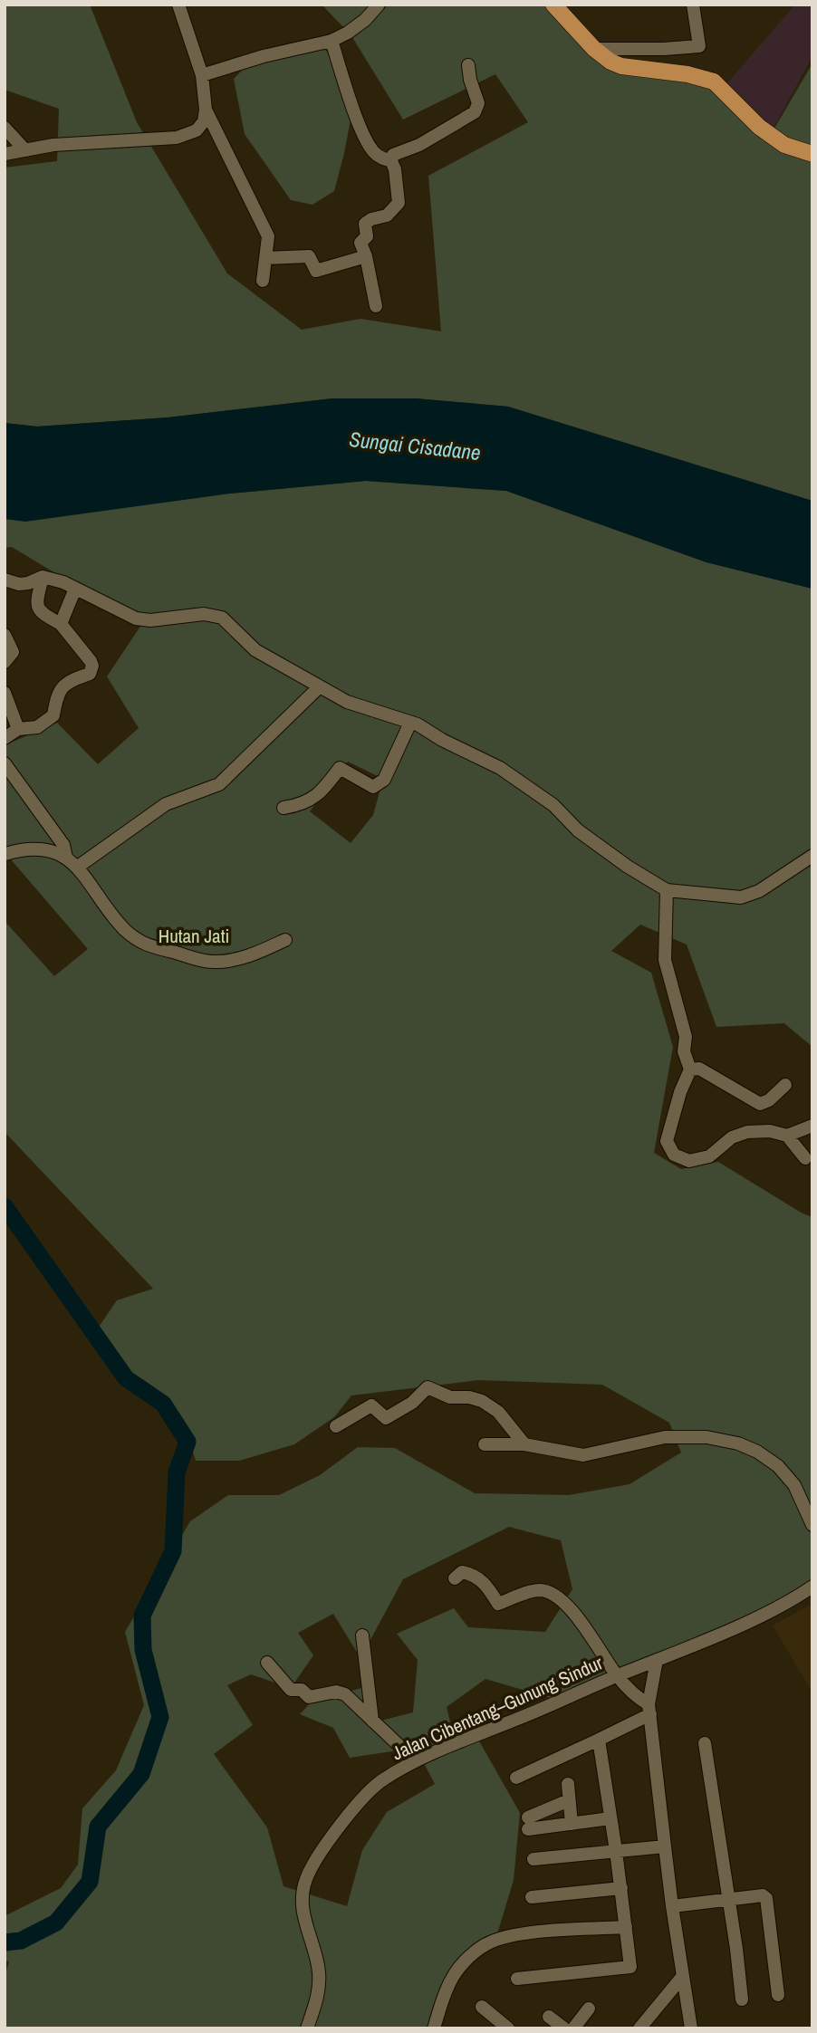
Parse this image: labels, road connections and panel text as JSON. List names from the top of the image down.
{
  "streets": {
    "street": ["Jalan Cibentang–Gunung Sindur"]
  },
  "water": ["Sungai Cisadane"],
  "parks": ["Hutan Jati"]
}
